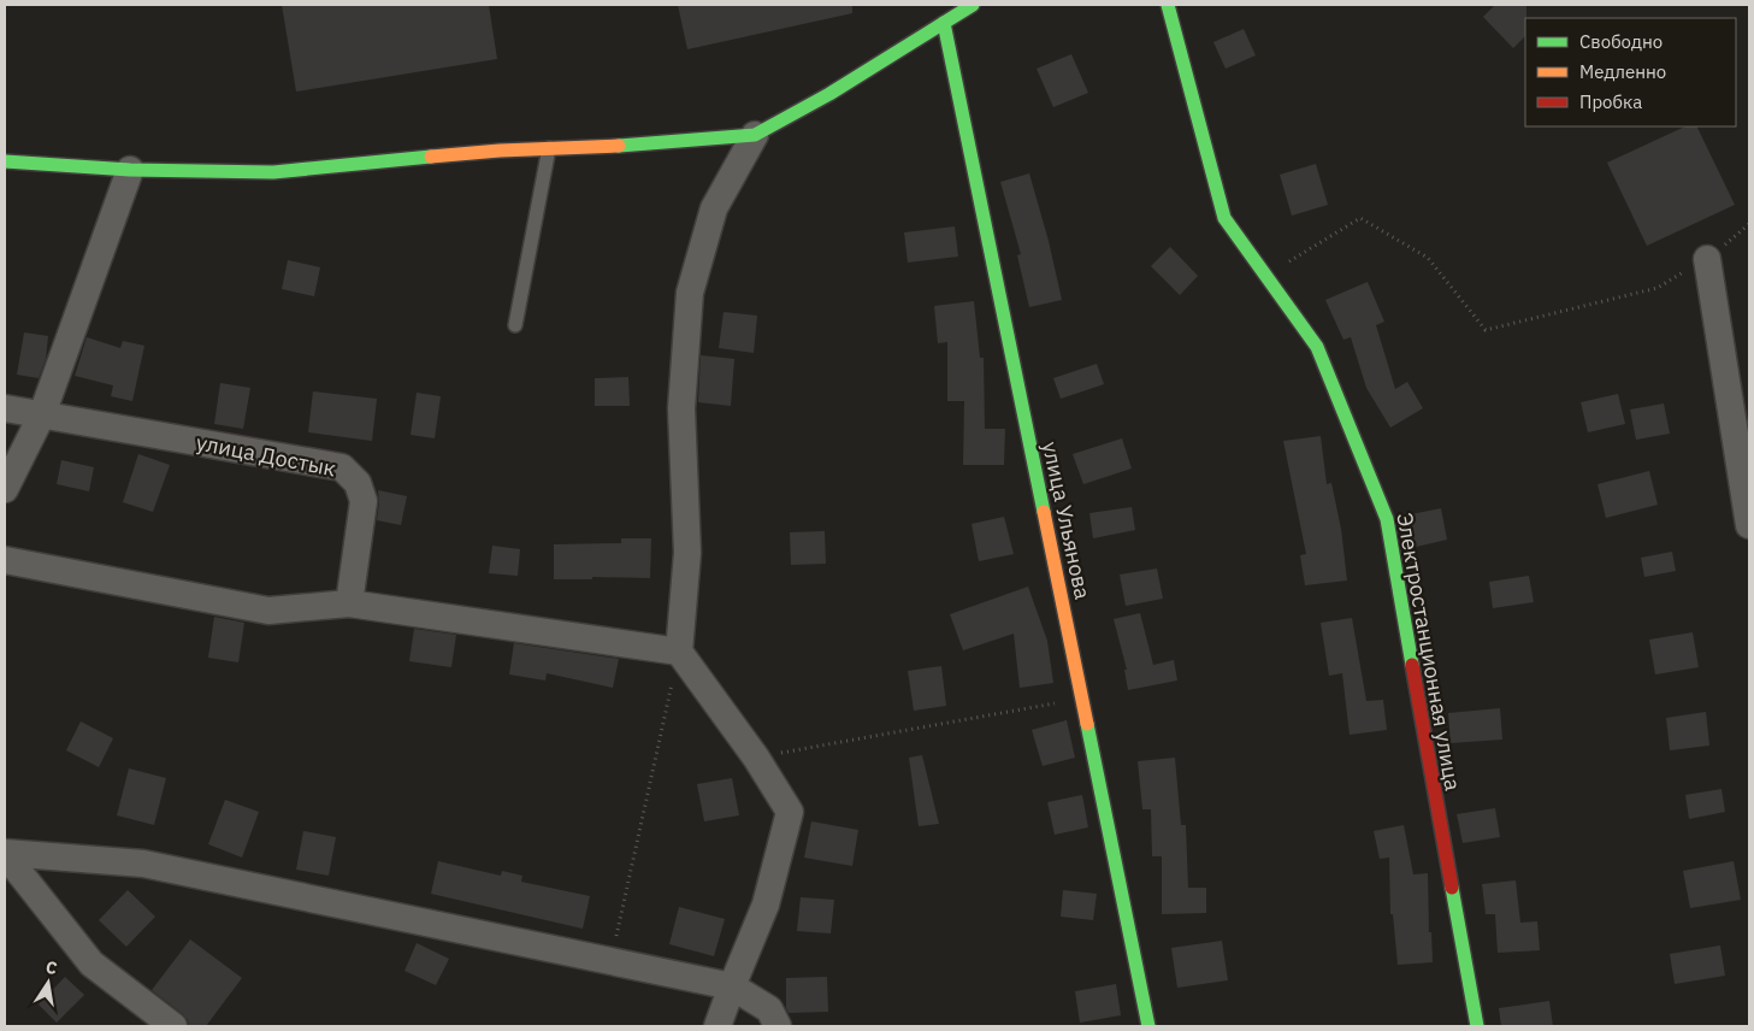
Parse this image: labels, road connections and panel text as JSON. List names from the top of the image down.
{
  "streets": {
    "street": ["улица Достык", "улица Ульянова", "Электростанционная улица"]
  },
  "legend": ["Свободно", "Медленно", "Пробка"],
  "north": "top"
}
